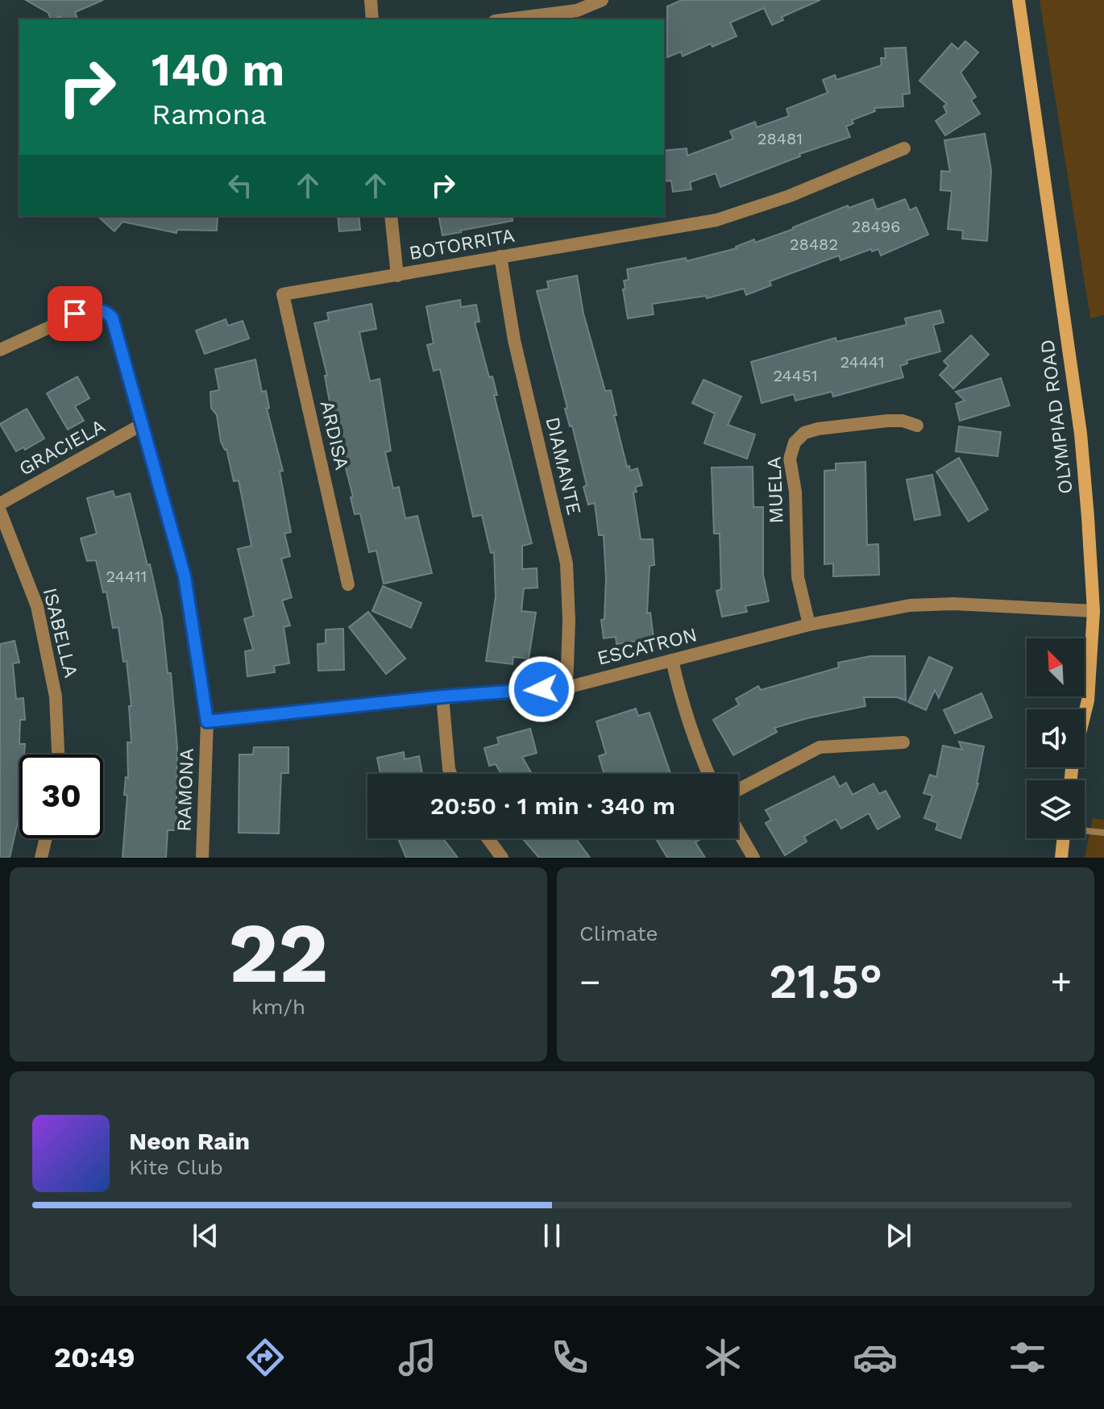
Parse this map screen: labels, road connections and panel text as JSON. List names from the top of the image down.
{
  "streets": {
    "main road": ["OLYMPIAD ROAD"],
    "street": [
      "BOTORRITA",
      "ARDISA",
      "GRACIELA",
      "DIAMANTE",
      "MUELA",
      "ISABELLA",
      "ESCATRON",
      "RAMONA"
    ]
  },
  "crossings": [
    ["BOTORRITA", "ARDISA"],
    ["BOTORRITA", "DIAMANTE"],
    ["OLYMPIAD ROAD", "ESCATRON"],
    ["GRACIELA", "RAMONA"],
    ["DIAMANTE", "ESCATRON"],
    ["MUELA", "ESCATRON"],
    ["ESCATRON", "RAMONA"]
  ],
  "house_numbers": [
    "28481",
    "28496",
    "28482",
    "24441",
    "24451",
    "24411"
  ],
  "north": "top left",
  "page": {
    "turn": ["140 m", "Ramona"],
    "limit": "30",
    "trip": "20:50 · 1 min · 340 m",
    "tile": [
      ["22", "km/h"],
      "Climate"
    ],
    "heat": ["−", "21.5°", "+"],
    "song": ["Neon Rain", "Kite Club"],
    "tabs": "20:49"
  }
}
